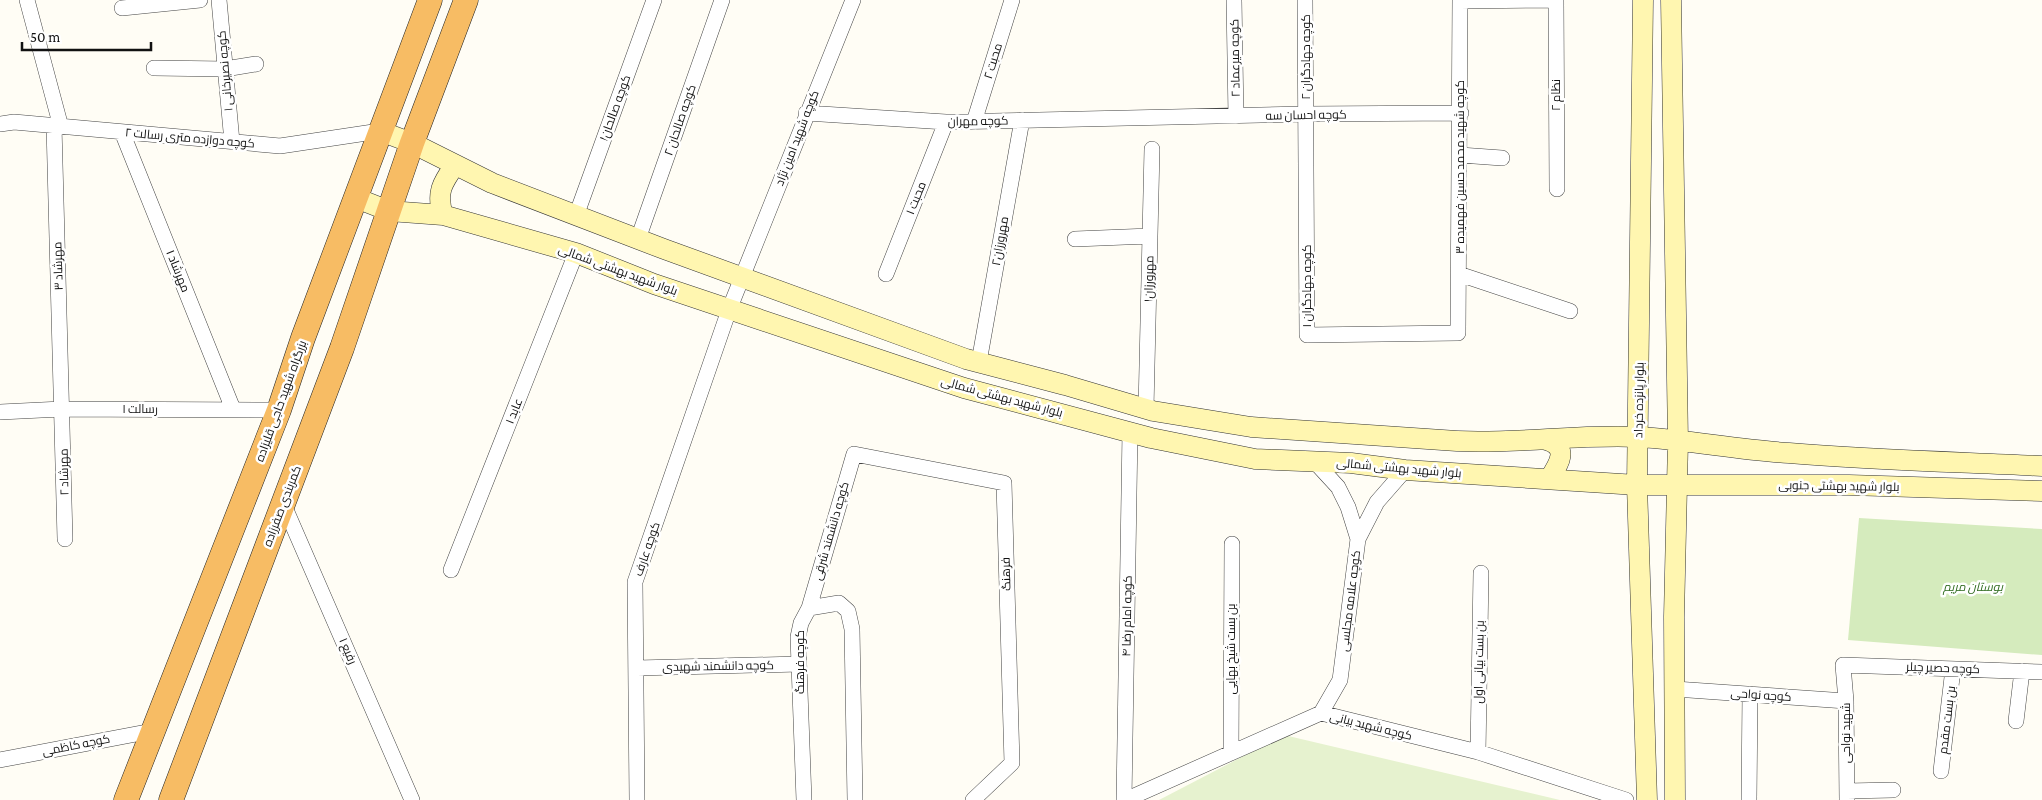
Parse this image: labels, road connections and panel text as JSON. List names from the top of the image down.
{
  "streets": {
    "highway": ["بزرگراه شهید حاجی قلیزاده", "کمربندی صفرزاده"],
    "main road": ["بلوار شهید بهشتی شمالی", "بلوار پانزده خرداد", "بلوار شهید بهشتی جنوبی"],
    "street": [
      "کوچه جهادگران ۲",
      "کوچه میرعماد ۲",
      "محبت ۲",
      "کوچه نصیرخانی ۱",
      "نظام ۲",
      "کوچه صالحان۱",
      "کوچه احسان سه",
      "کوچه صالحان ۲",
      "کوچه مهران",
      "کوچه دوازده متری رسالت ۲",
      "کوچه شهید امین نژاد",
      "کوچه شهید محمد حسین فهمیده ۳",
      "محبت ۱",
      "مهرورزان۲",
      "مهرشاد ۳",
      "مهرشاد ۱",
      "مهرورزان۱",
      "کوچه جهادگران ۱",
      "رسالت ۱",
      "عابد ۱",
      "مهرشاد ۲",
      "کوچه دانشمند شرقی",
      "کوچه عارف",
      "فرهنگ",
      "کوچه علامه مجلسی",
      "کوچه امام رضا ۴",
      "بن بست شیخ بهایی",
      "رفیع ۱",
      "کوچه فرهنگ",
      "بن بست بیانی اول",
      "کوچه دانشمند شهیدی",
      "کوچه حصیر چیلر",
      "کوچه نواحی",
      "بن بست مقدم",
      "کوچه شهید بیانی",
      "شهید نواحی",
      "کوچه کاظمی"
    ]
  },
  "crossings": [
    ["کوچه جهادگران ۲", "کوچه احسان سه"],
    ["کوچه جهادگران ۲", "کوچه جهادگران ۱"],
    ["کوچه میرعماد ۲", "کوچه احسان سه"],
    ["محبت ۲", "کوچه مهران"],
    ["کوچه نصیرخانی ۱", "کوچه دوازده متری رسالت ۲"],
    ["کوچه احسان سه", "کوچه مهران"],
    ["کوچه احسان سه", "کوچه شهید محمد حسین فهمیده ۳"],
    ["کوچه احسان سه", "کوچه جهادگران ۱"],
    ["کوچه مهران", "کوچه شهید امین نژاد"],
    ["کوچه مهران", "محبت ۱"],
    ["کوچه مهران", "مهرورزان۲"],
    ["کوچه دوازده متری رسالت ۲", "مهرشاد ۳"],
    ["کوچه دوازده متری رسالت ۲", "مهرشاد ۱"],
    ["کوچه دوازده متری رسالت ۲", "بزرگراه شهید حاجی قلیزاده"],
    ["کوچه شهید امین نژاد", "بلوار شهید بهشتی شمالی"],
    ["کوچه شهید امین نژاد", "کوچه عارف"],
    ["کوچه شهید محمد حسین فهمیده ۳", "کوچه جهادگران ۱"],
    ["مهرشاد ۳", "رسالت ۱"],
    ["مهرشاد ۳", "مهرشاد ۲"],
    ["بلوار شهید بهشتی شمالی", "بلوار پانزده خرداد"],
    ["بلوار شهید بهشتی شمالی", "بزرگراه شهید حاجی قلیزاده"],
    ["بلوار شهید بهشتی شمالی", "عابد ۱"],
    ["بلوار شهید بهشتی شمالی", "بلوار شهید بهشتی جنوبی"],
    ["بلوار شهید بهشتی شمالی", "کمربندی صفرزاده"],
    ["بلوار شهید بهشتی شمالی", "کوچه عارف"],
    ["بلوار شهید بهشتی شمالی", "کوچه علامه مجلسی"],
    ["بلوار شهید بهشتی شمالی", "کوچه امام رضا ۴"],
    ["مهرشاد ۱", "رسالت ۱"],
    ["بلوار پانزده خرداد", "بلوار شهید بهشتی جنوبی"],
    ["بزرگراه شهید حاجی قلیزاده", "رسالت ۱"],
    ["بزرگراه شهید حاجی قلیزاده", "کوچه کاظمی"],
    ["رسالت ۱", "مهرشاد ۲"],
    ["کمربندی صفرزاده", "رفیع ۱"],
    ["کوچه دانشمند شرقی", "فرهنگ"],
    ["کوچه دانشمند شرقی", "کوچه فرهنگ"],
    ["کوچه عارف", "کوچه دانشمند شهیدی"],
    ["کوچه علامه مجلسی", "کوچه شهید بیانی"],
    ["کوچه امام رضا ۴", "کوچه شهید بیانی"],
    ["بن بست شیخ بهایی", "کوچه شهید بیانی"],
    ["کوچه فرهنگ", "کوچه دانشمند شهیدی"],
    ["بن بست بیانی اول", "کوچه شهید بیانی"],
    ["کوچه حصیر چیلر", "بن بست مقدم"],
    ["کوچه حصیر چیلر", "شهید نواحی"],
    ["کوچه نواحی", "شهید نواحی"]
  ],
  "parks": ["بوستان مریم"],
  "scale_bar": "50 m"
}
